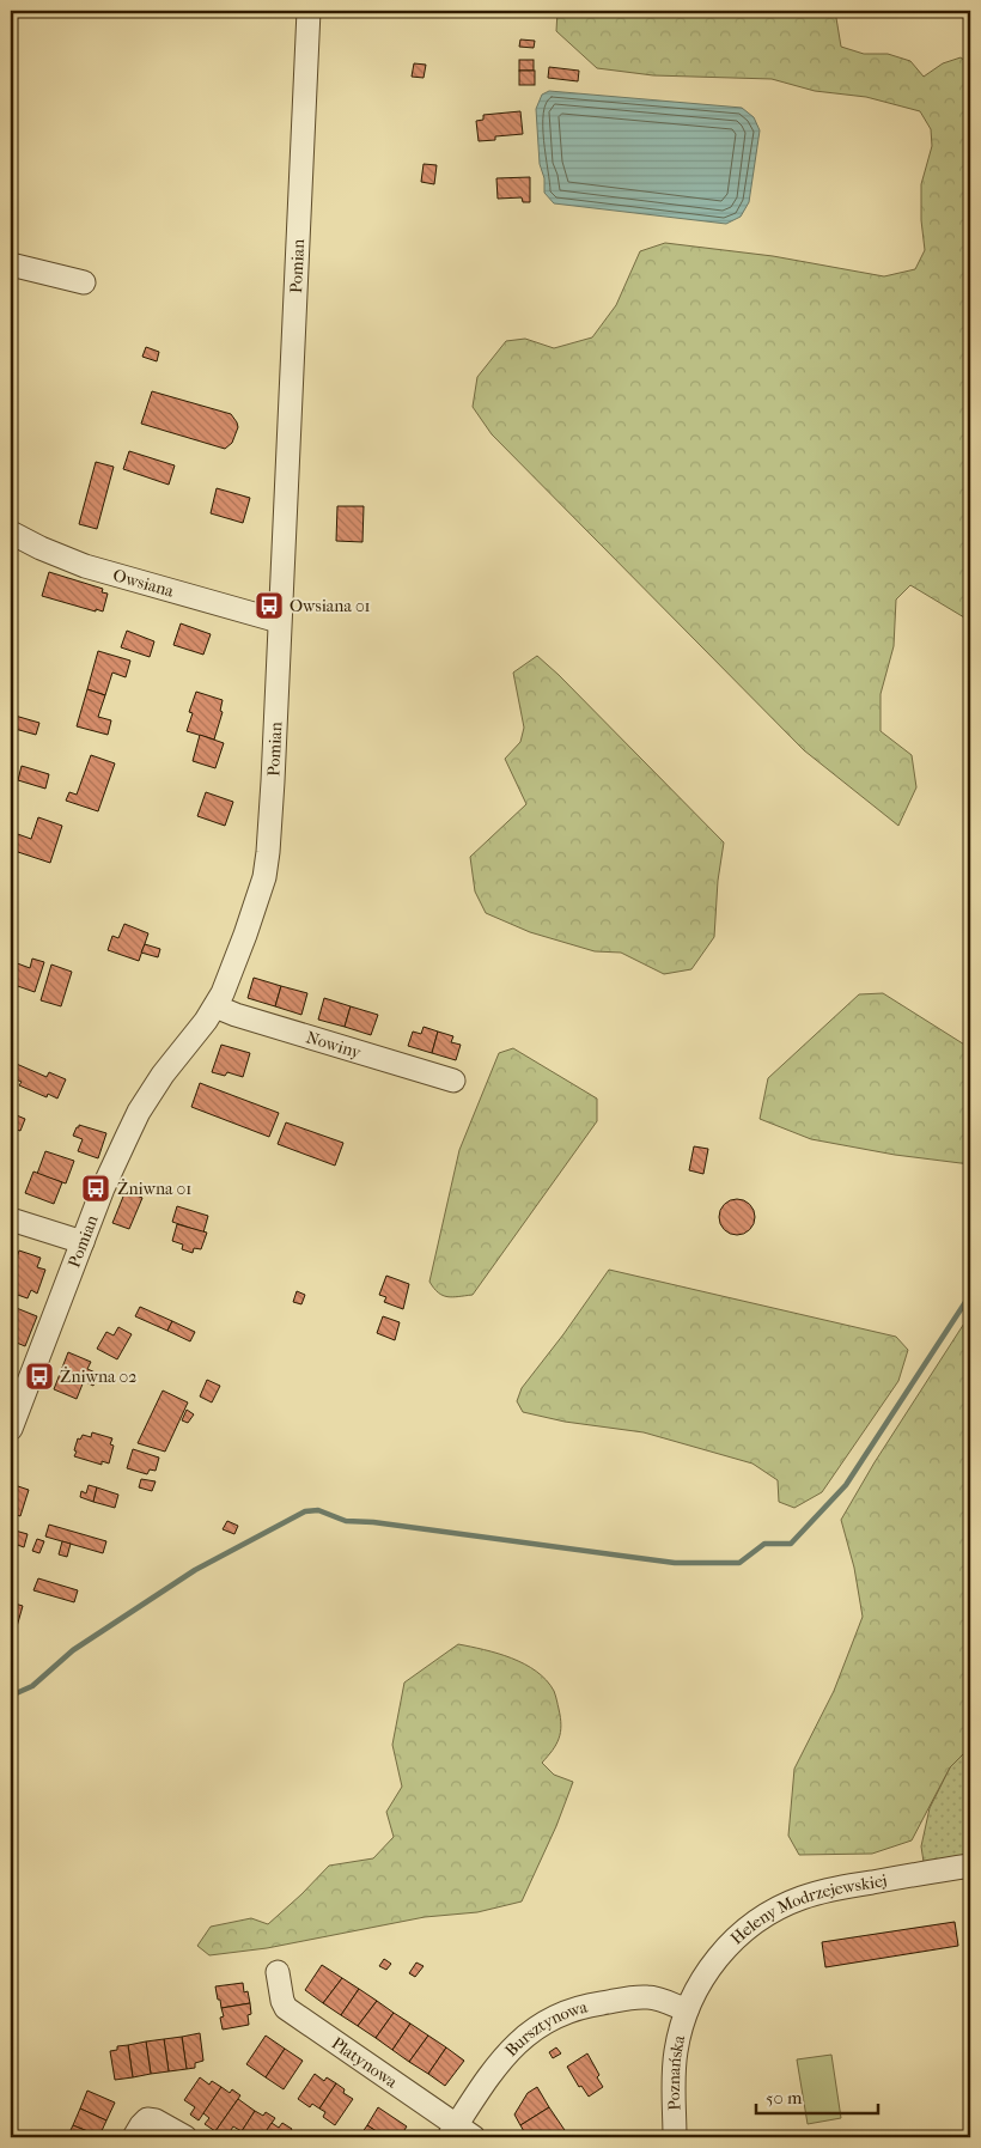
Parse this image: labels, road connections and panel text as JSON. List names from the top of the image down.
{
  "streets": {
    "street": [
      "Pomian",
      "Owsiana",
      "Nowiny",
      "Heleny Modrzejewskiej",
      "Bursztynowa",
      "Platynowa",
      "Poznańska"
    ]
  },
  "crossings": [
    ["Pomian", "Owsiana"],
    ["Pomian", "Nowiny"],
    ["Heleny Modrzejewskiej", "Bursztynowa"],
    ["Heleny Modrzejewskiej", "Poznańska"],
    ["Bursztynowa", "Platynowa"],
    ["Bursztynowa", "Poznańska"]
  ],
  "places": {
    "bus stop": ["Owsiana 01", "Żniwna 01", "Żniwna 02"]
  },
  "scale_bar": "50 m"
}
